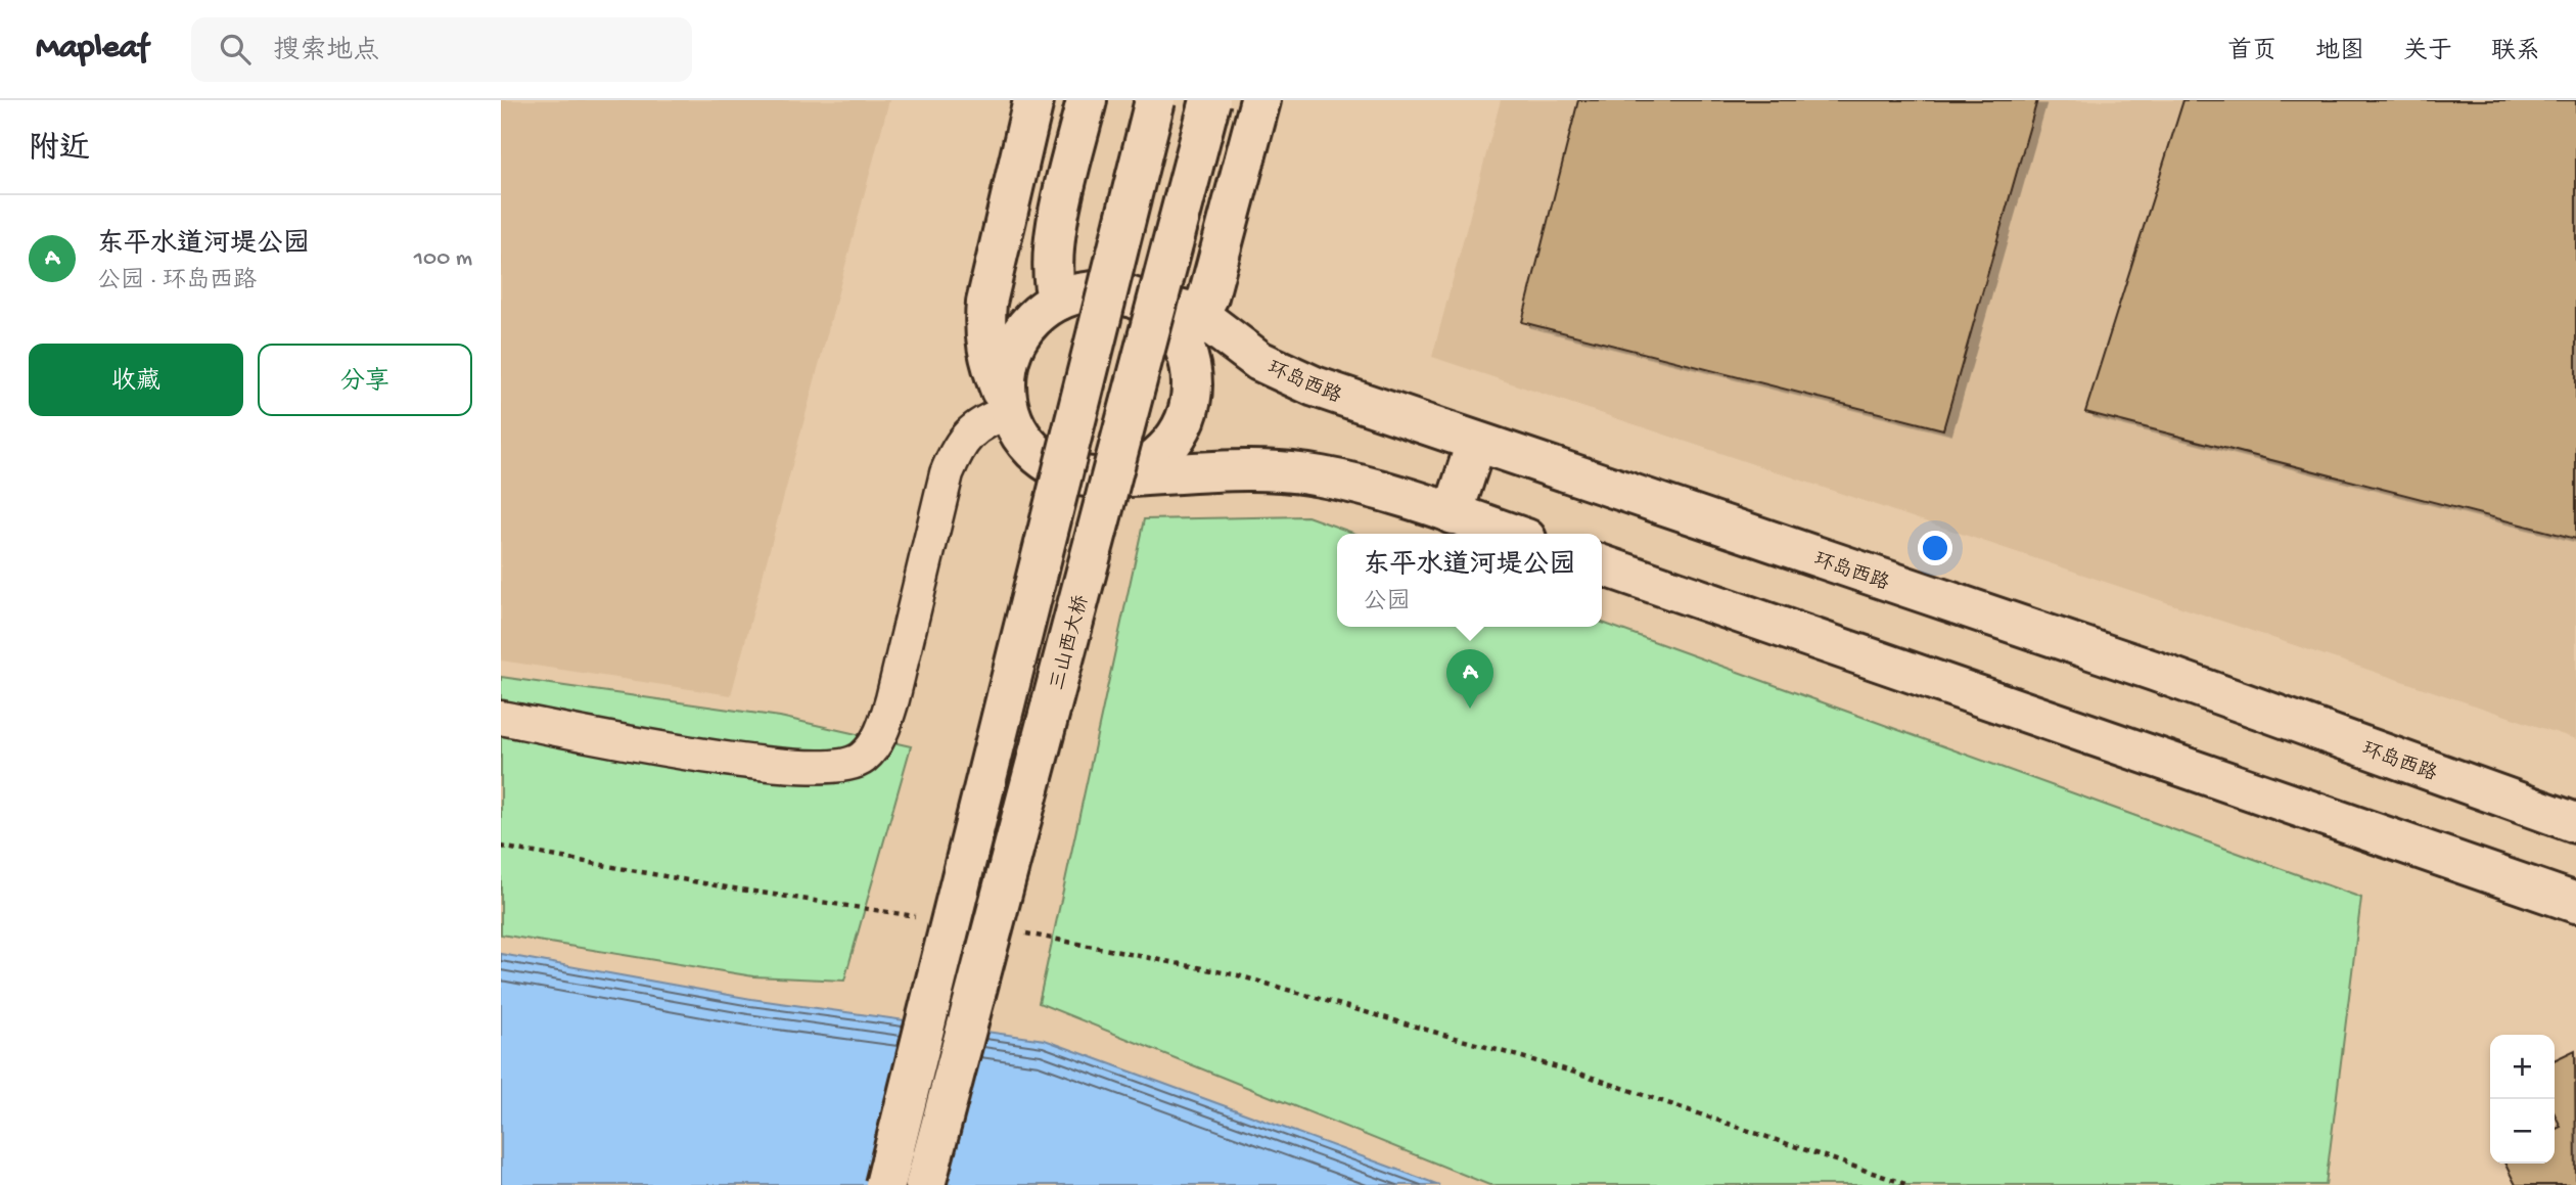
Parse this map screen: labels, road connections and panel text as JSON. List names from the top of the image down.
{
  "streets": {
    "main road": ["环岛西路", "三山西大桥"]
  },
  "page": {
    "header": "Mapleaf",
    "search": "搜索地点",
    "nav": [
      "首页",
      "地图",
      "关于",
      "联系"
    ],
    "heading": "附近",
    "list": [
      {
        "mark": "A",
        "name": "东平水道河堤公园",
        "note": "公园 · 环岛西路",
        "value": "100 m"
      }
    ],
    "buttons": ["收藏", "分享"],
    "popup": ["东平水道河堤公园", "公园"],
    "pins": "A",
    "map_buttons": ["+", "−"]
  }
}
